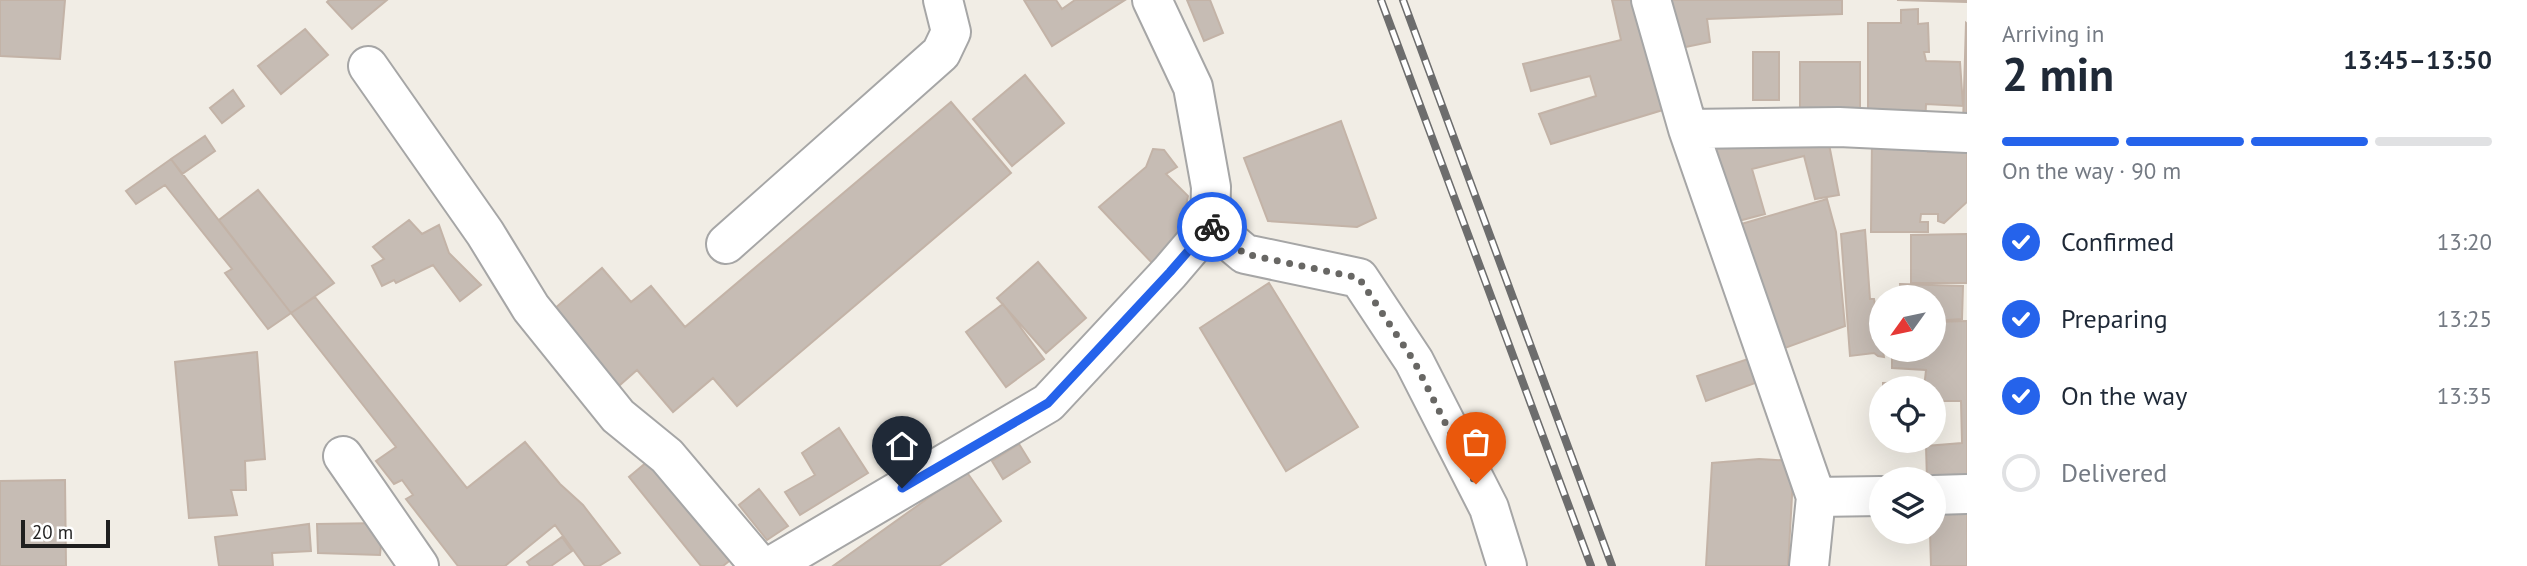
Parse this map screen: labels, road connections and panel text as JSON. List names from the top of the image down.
{
  "scale_bar": "20 m",
  "north": "bottom left",
  "page": {
    "heading": ["2 min", "Arriving in", "13:45–13:50"],
    "bar": "On the way · 90 m",
    "list": [
      ["Confirmed", "13:20"],
      ["Preparing", "13:25"],
      ["On the way", "13:35"],
      "Delivered"
    ],
    "scale": "20 m"
  }
}
